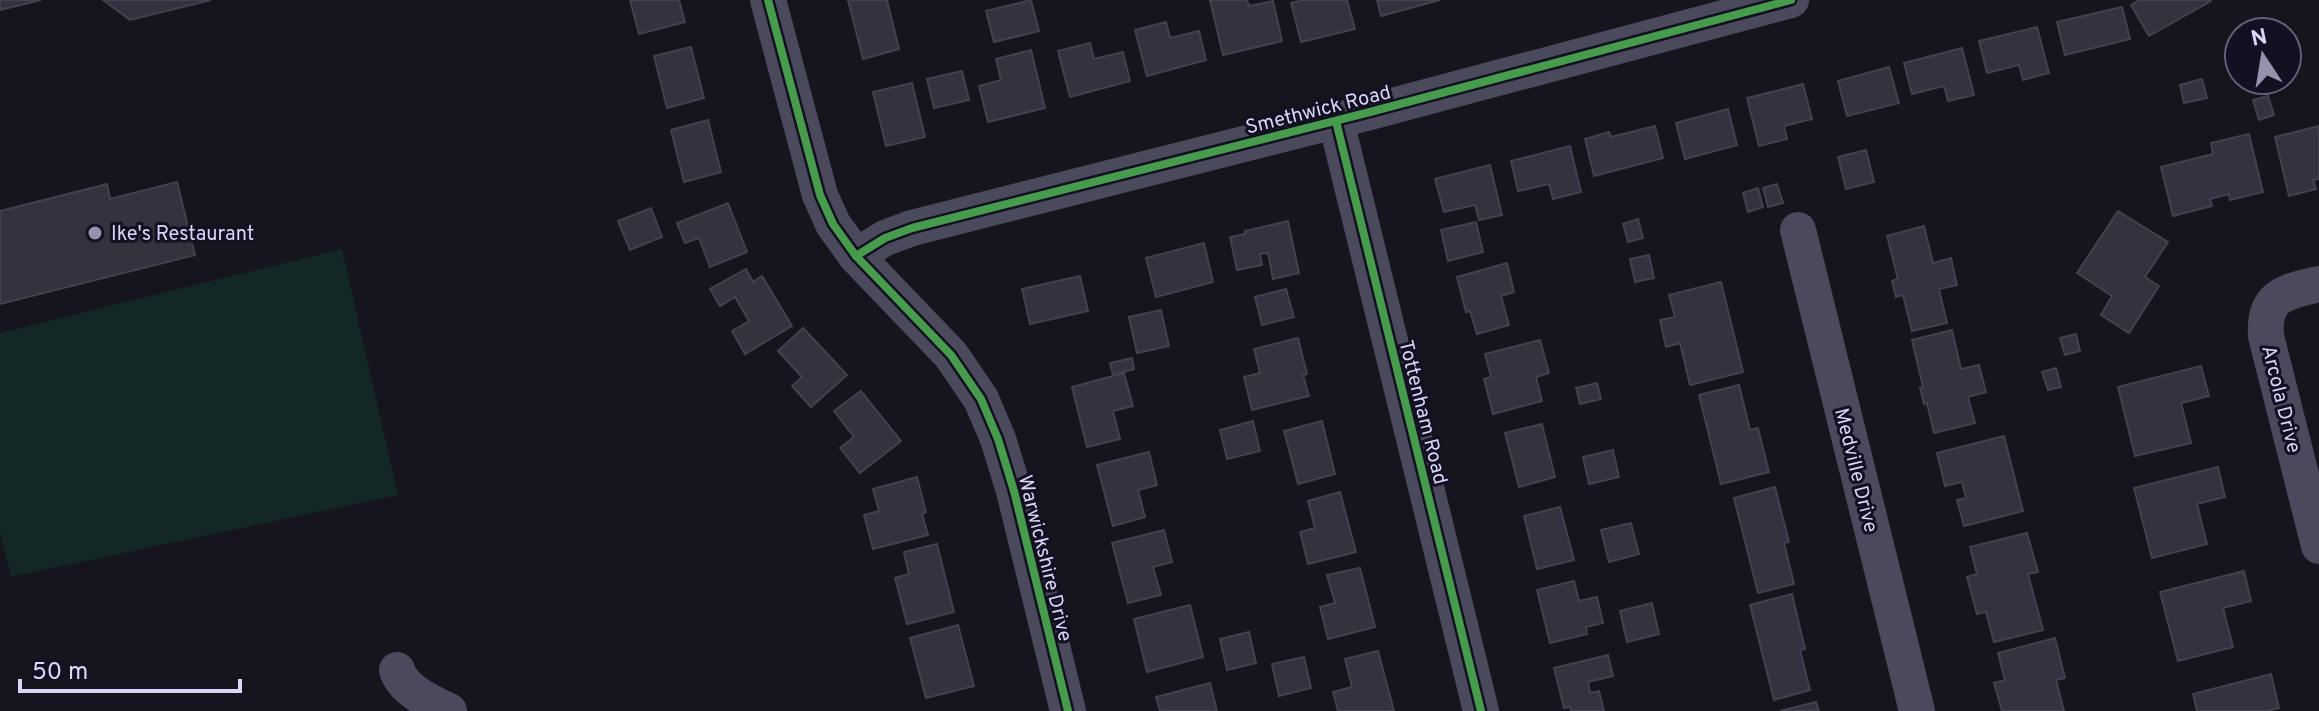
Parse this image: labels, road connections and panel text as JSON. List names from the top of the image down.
{
  "streets": {
    "street": [
      "Smethwick Road",
      "Arcola Drive",
      "Tottenham Road",
      "Medville Drive",
      "Warwickshire Drive"
    ]
  },
  "crossings": [
    ["Smethwick Road", "Tottenham Road"],
    ["Smethwick Road", "Warwickshire Drive"]
  ],
  "places": ["Ike's Restaurant"],
  "scale_bar": "50 m",
  "north": "top"
}
